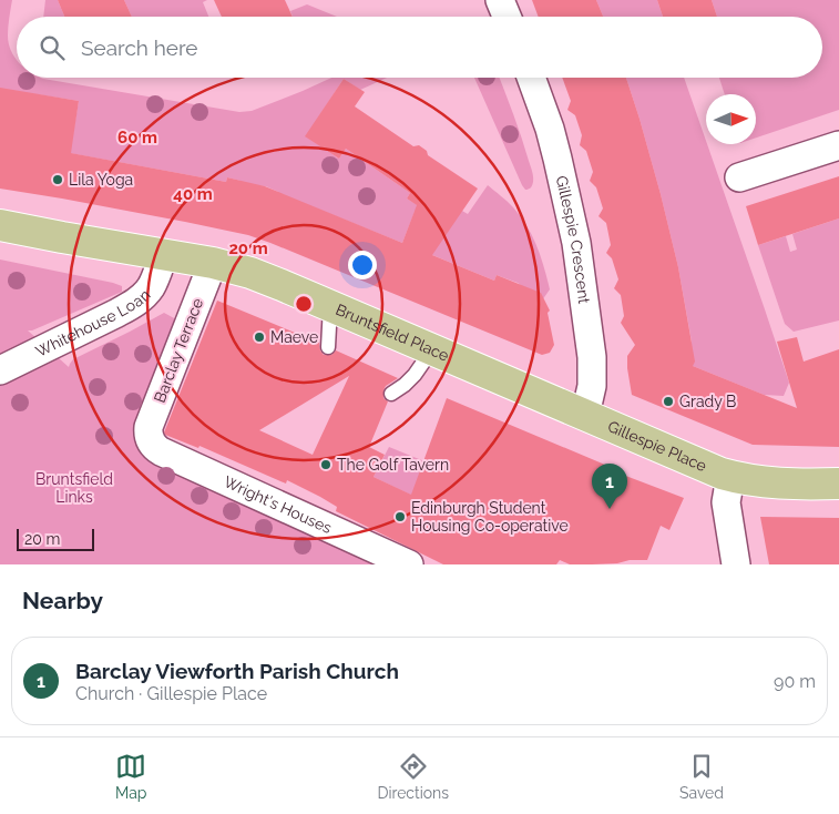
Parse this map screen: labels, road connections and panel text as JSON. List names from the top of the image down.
{
  "streets": {
    "main road": ["Bruntsfield Place", "Gillespie Place"],
    "street": [
      "Gillespie Crescent",
      "Whitehouse Loan",
      "Barclay Terrace",
      "Wright's Houses"
    ]
  },
  "crossings": [
    ["Gillespie Crescent", "Bruntsfield Place"],
    ["Gillespie Crescent", "Gillespie Place"],
    ["Whitehouse Loan", "Bruntsfield Place"],
    ["Bruntsfield Place", "Barclay Terrace"],
    ["Bruntsfield Place", "Gillespie Place"],
    ["Barclay Terrace", "Wright's Houses"]
  ],
  "parks": ["Bruntsfield Links"],
  "places": [
    "Lila Yoga",
    "Maeve",
    "Grady B",
    "The Golf Tavern",
    "Edinburgh Student Housing Co-operative"
  ],
  "scale_bar": "20 m",
  "north": "right",
  "page": {
    "search": "Search here",
    "pins": "1",
    "scale": "20 m",
    "heading": "Nearby",
    "list": [
      {
        "mark": "1",
        "name": "Barclay Viewforth Parish Church",
        "note": "Church · Gillespie Place",
        "value": "90 m"
      }
    ],
    "nav": ["Map", "Directions", "Saved"]
  },
  "rings": ["60 m", "40 m", "20 m"]
}
